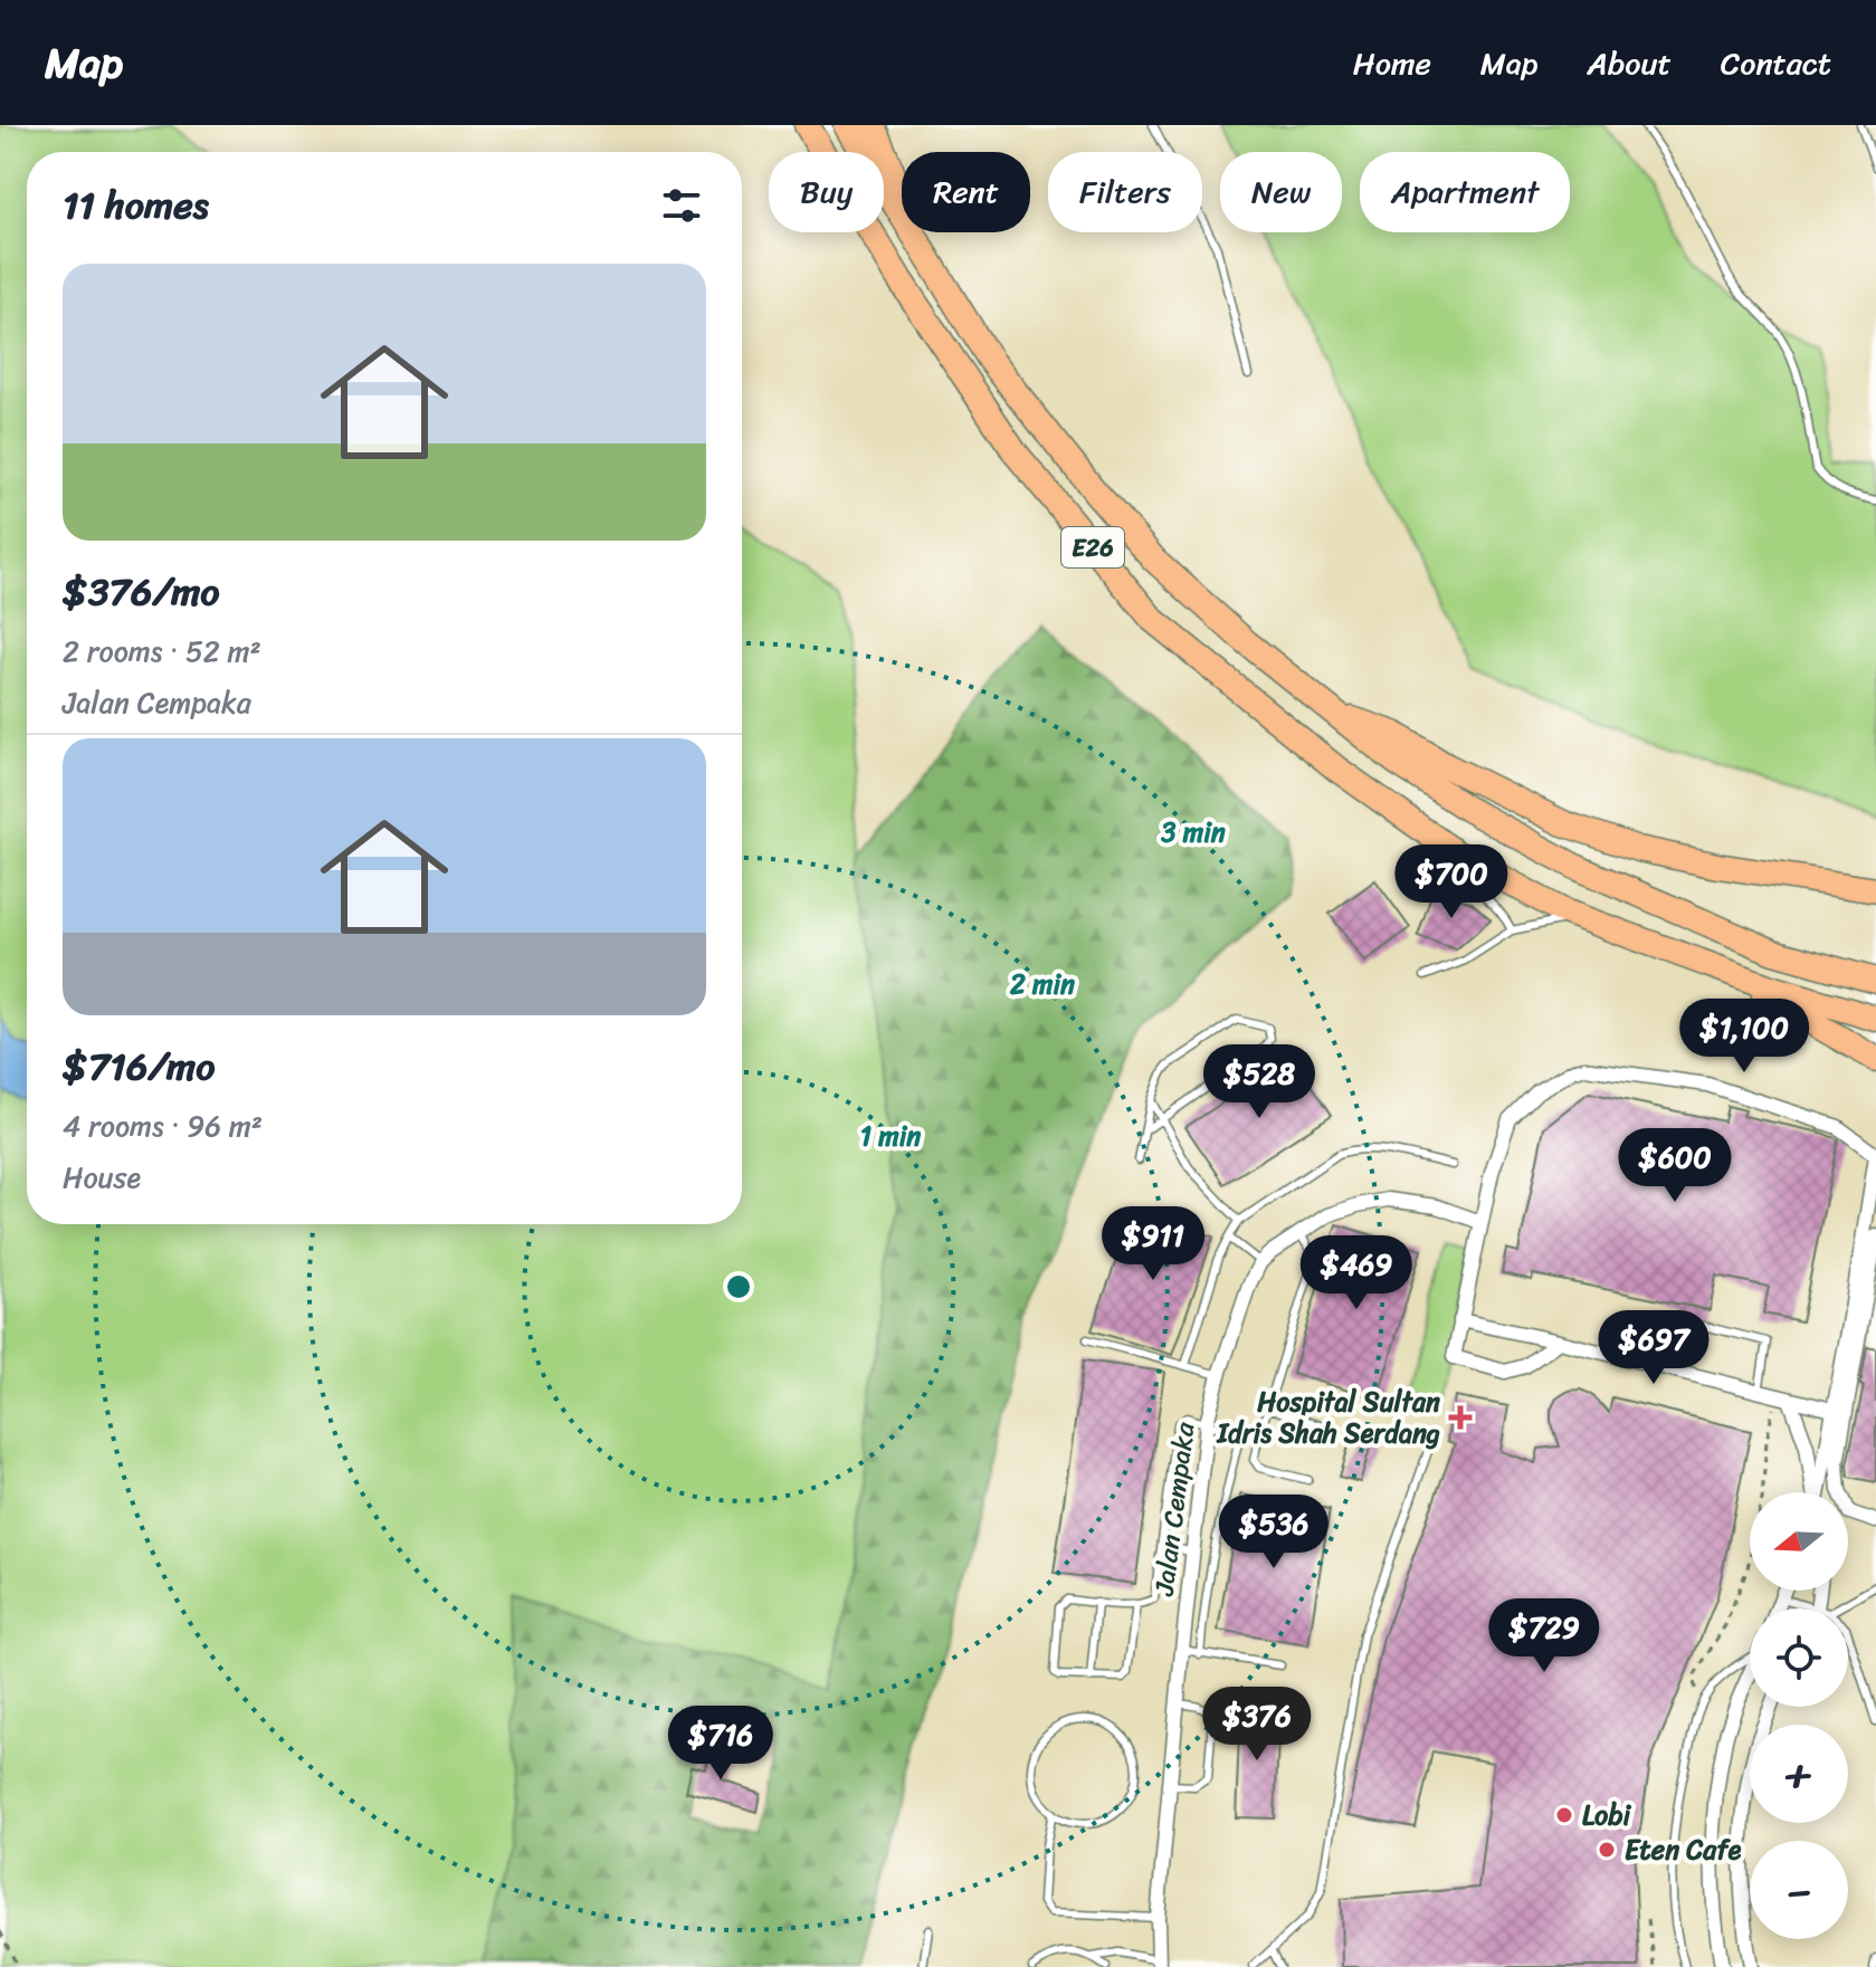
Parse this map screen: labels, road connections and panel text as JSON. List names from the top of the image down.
{
  "streets": {
    "highway": ["E26"],
    "street": ["Jalan Cempaka"]
  },
  "places": {
    "health": ["Hospital Sultan Idris Shah Serdang"],
    "other": ["Lobi", "Eten Cafe"]
  },
  "north": "left",
  "page": {
    "header": "Map",
    "nav": [
      "Home",
      "Map",
      "About",
      "Contact"
    ],
    "chip": [
      "Buy",
      "Rent",
      "Filters",
      "New",
      "Apartment"
    ],
    "heading": "11 homes",
    "list": [
      {
        "name": "$376/mo",
        "note": "2 rooms · 52 m² · Jalan Cempaka"
      },
      {
        "name": "$716/mo",
        "note": "4 rooms · 96 m² · House"
      }
    ],
    "price": [
      "$700",
      "$1,100",
      "$528",
      "$600",
      "$911",
      "$469",
      "$697",
      "$536",
      "$729",
      "$376",
      "$716"
    ],
    "map_buttons": ["+", "−"]
  },
  "rings": ["3 min", "2 min", "1 min"]
}
